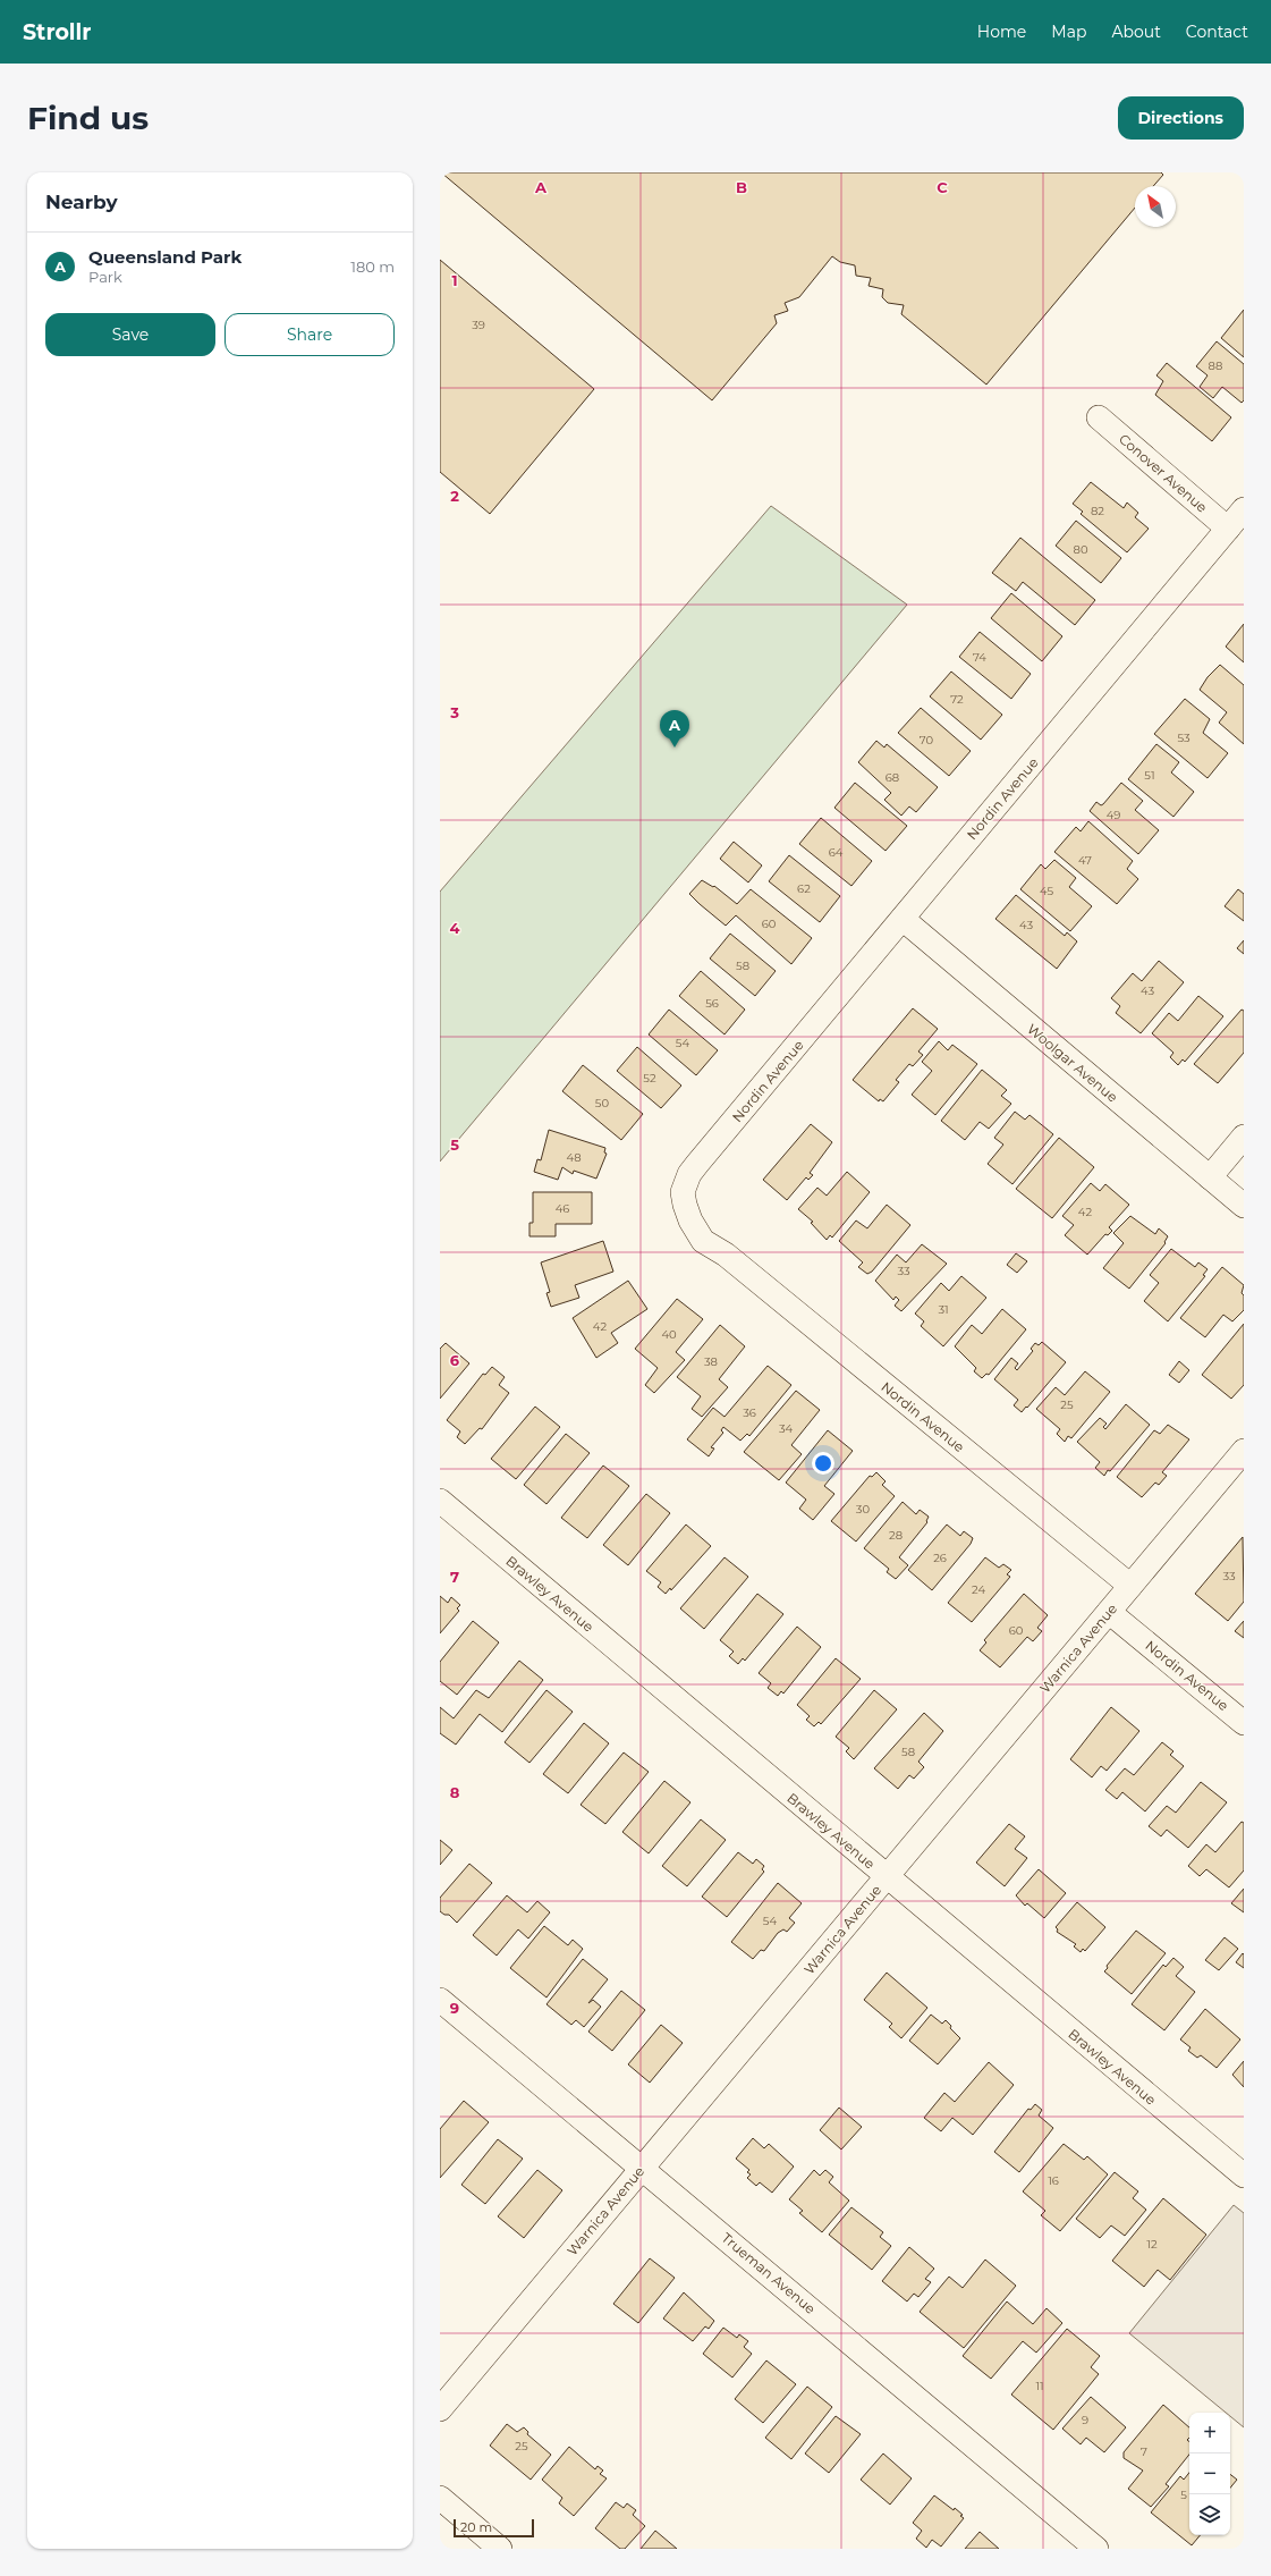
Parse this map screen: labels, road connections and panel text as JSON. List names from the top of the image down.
{
  "streets": {
    "street": [
      "Conover Avenue",
      "Nordin Avenue",
      "Woolgar Avenue",
      "Brawley Avenue",
      "Warnica Avenue",
      "Trueman Avenue"
    ]
  },
  "crossings": [
    ["Conover Avenue", "Nordin Avenue"],
    ["Nordin Avenue", "Woolgar Avenue"],
    ["Nordin Avenue", "Warnica Avenue"],
    ["Brawley Avenue", "Warnica Avenue"],
    ["Warnica Avenue", "Trueman Avenue"]
  ],
  "house_numbers": [
    "39",
    "88",
    "82",
    "80",
    "74",
    "72",
    "53",
    "70",
    "51",
    "68",
    "49",
    "64",
    "47",
    "62",
    "45",
    "60",
    "43",
    "58",
    "43",
    "56",
    "54",
    "52",
    "50",
    "48",
    "46",
    "42",
    "33",
    "31",
    "42",
    "40",
    "38",
    "25",
    "36",
    "34",
    "30",
    "28",
    "26",
    "33",
    "24",
    "60",
    "58",
    "54",
    "16",
    "12",
    "11",
    "9",
    "25",
    "7",
    "5"
  ],
  "scale_bar": "20 m",
  "north": "top left",
  "page": {
    "header": "Strollr",
    "nav": [
      "Home",
      "Map",
      "About",
      "Contact"
    ],
    "buttons": [
      "Directions",
      ["Save", "Share"]
    ],
    "title": "Find us",
    "heading": "Nearby",
    "list": [
      {
        "mark": "A",
        "name": "Queensland Park",
        "note": "Park",
        "value": "180 m"
      }
    ],
    "pins": "A",
    "map_buttons": ["+", "−"],
    "scale": "20 m"
  },
  "grid": {
    "columns": ["A", "B", "C"],
    "rows": [
      "1",
      "2",
      "3",
      "4",
      "5",
      "6",
      "7",
      "8",
      "9"
    ]
  }
}
